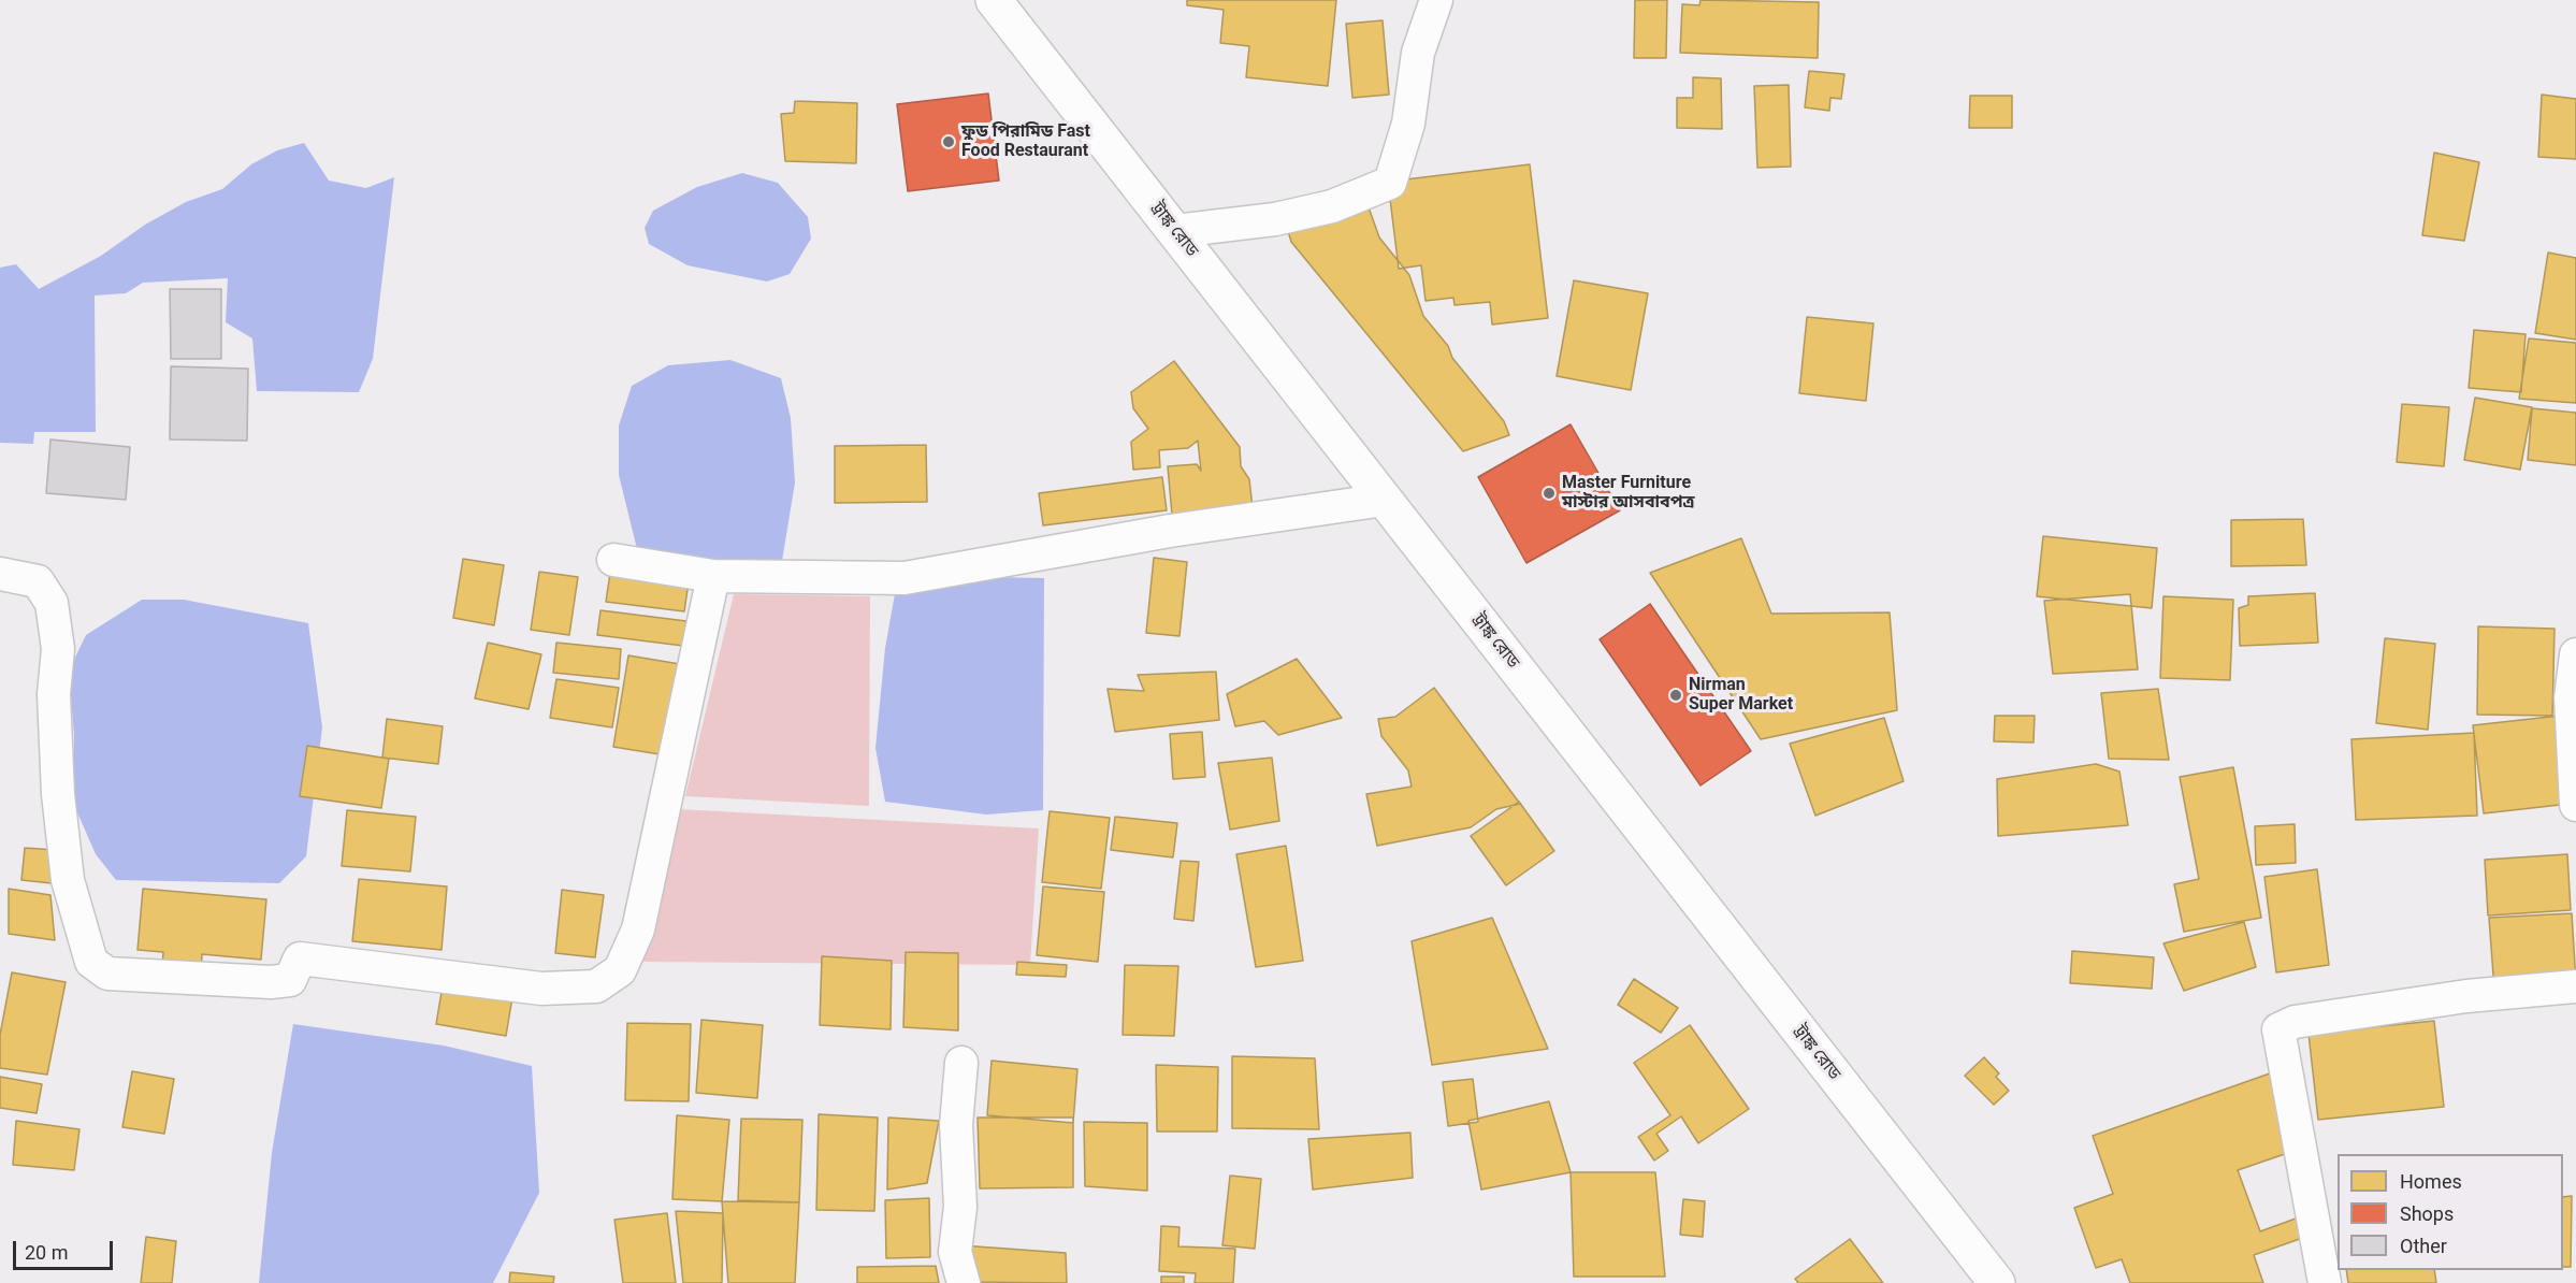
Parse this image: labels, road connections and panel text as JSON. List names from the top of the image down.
{
  "streets": {
    "main road": ["ট্রাঙ্ক রোড"]
  },
  "places": ["ফুড পিরামিড Fast Food Restaurant", "Master Furniture মাস্টার আসবাবপত্র", "Nirman Super Market"],
  "legend": ["Homes", "Shops", "Other"],
  "scale_bar": "20 m"
}
